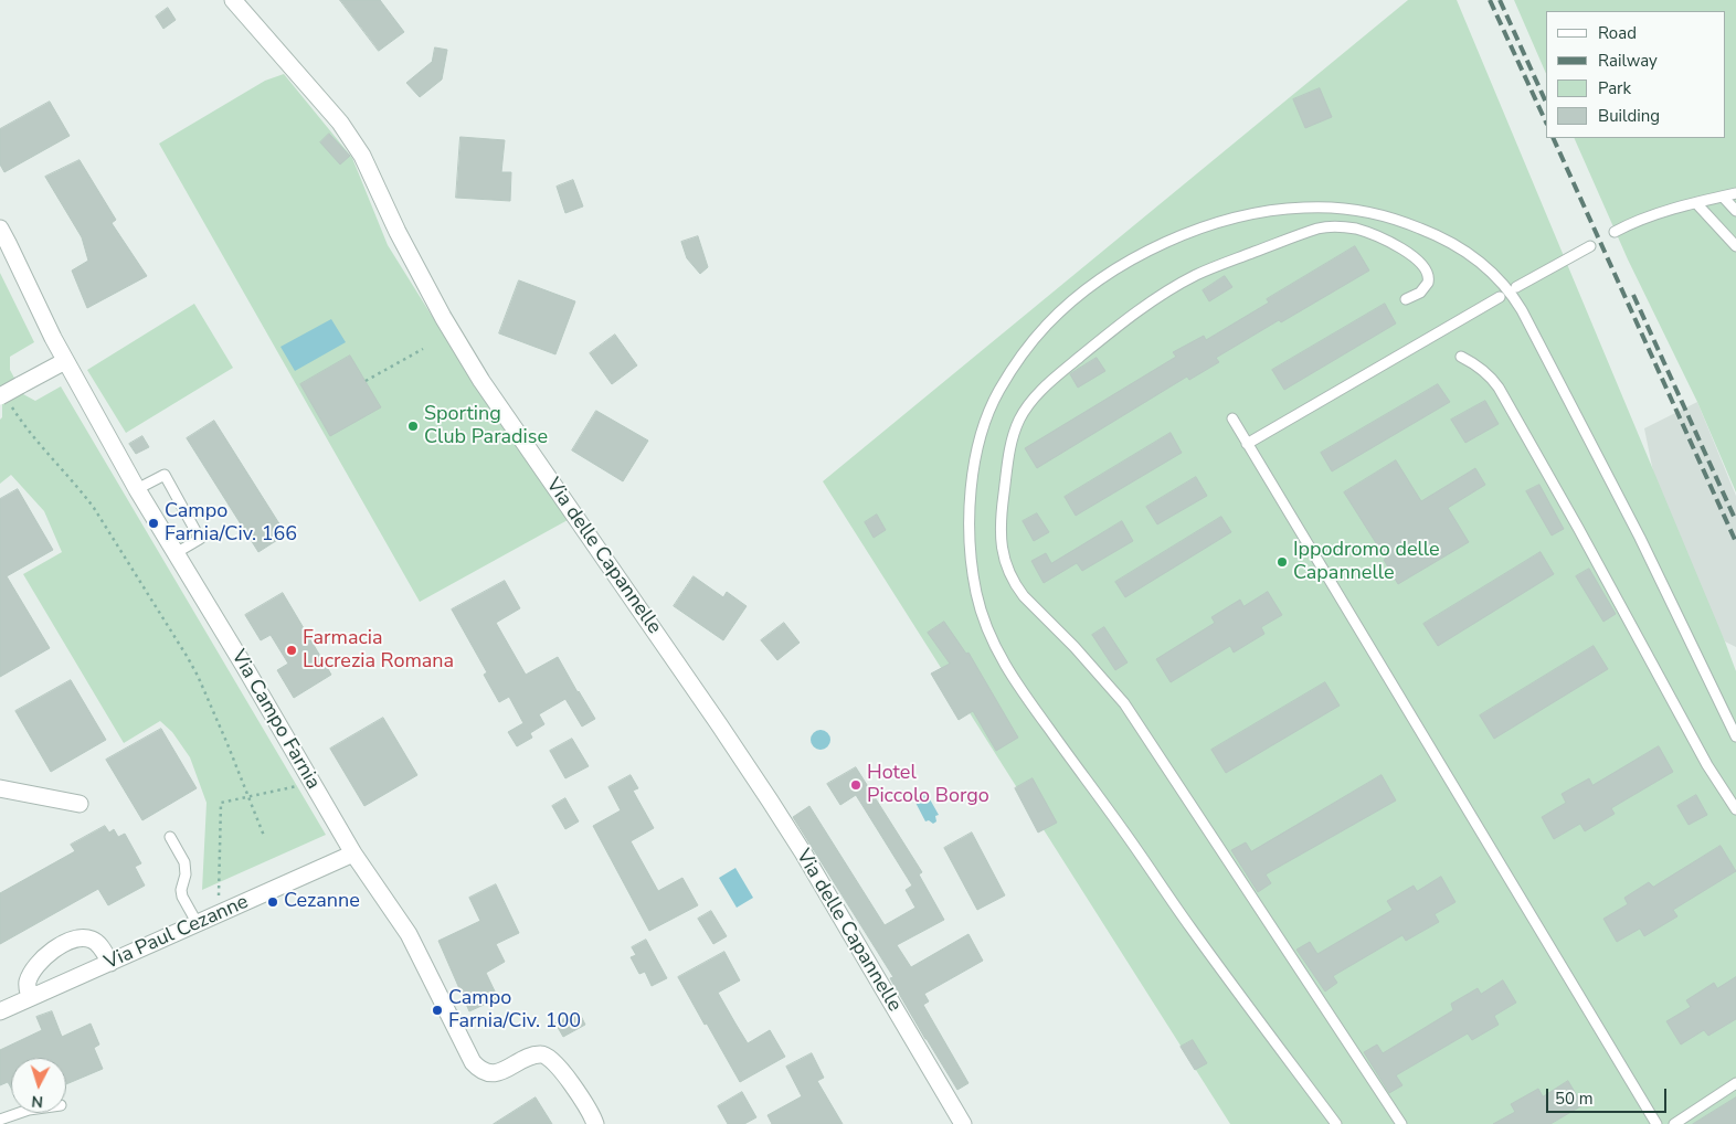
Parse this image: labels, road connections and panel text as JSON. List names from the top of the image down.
{
  "streets": {
    "street": ["Via delle Capannelle", "Via Campo Farnia", "Via Paul Cezanne"]
  },
  "crossings": [
    ["Via Campo Farnia", "Via Paul Cezanne"]
  ],
  "places": [
    "Sporting Club Paradise",
    "Campo Farnia/Civ. 166",
    "Ippodromo delle Capannelle",
    "Farmacia Lucrezia Romana",
    "Hotel Piccolo Borgo",
    "Cezanne",
    "Campo Farnia/Civ. 100"
  ],
  "legend": [
    "Road",
    "Railway",
    "Park",
    "Building"
  ],
  "scale_bar": "50 m",
  "north": "bottom"
}
